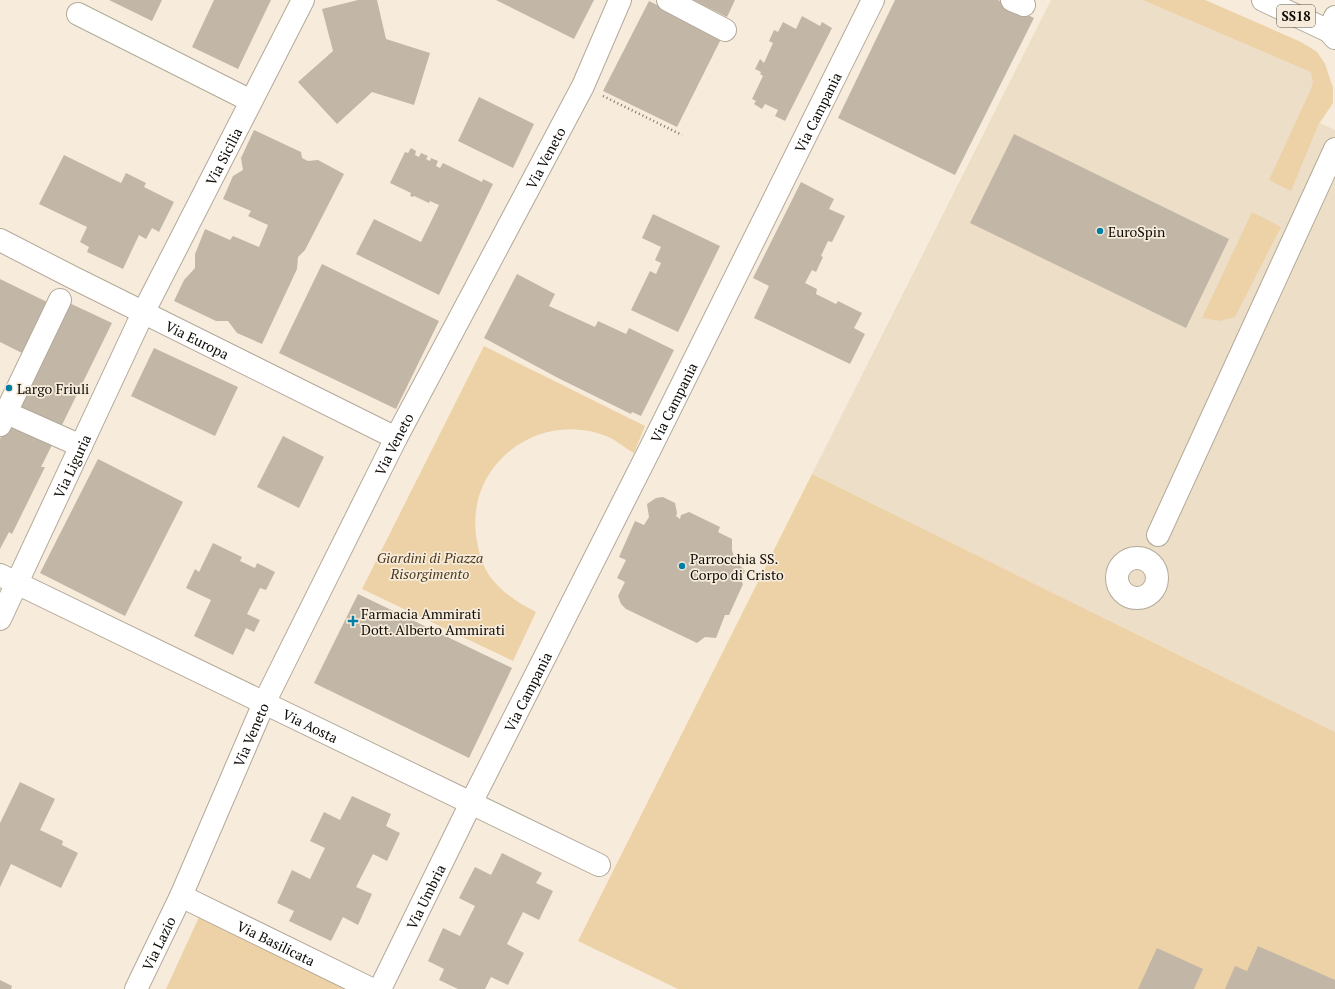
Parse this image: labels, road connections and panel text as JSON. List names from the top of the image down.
{
  "streets": {
    "street": [
      "SS18",
      "Via Campania",
      "Via Sicilia",
      "Via Veneto",
      "Via Europa",
      "Via Liguria",
      "Via Aosta",
      "Via Umbria",
      "Via Lazio",
      "Via Basilicata"
    ]
  },
  "crossings": [
    ["Via Campania", "Via Aosta"],
    ["Via Campania", "Via Umbria"],
    ["Via Sicilia", "Via Europa"],
    ["Via Sicilia", "Via Liguria"],
    ["Via Veneto", "Via Europa"],
    ["Via Veneto", "Via Aosta"],
    ["Via Veneto", "Via Lazio"],
    ["Via Veneto", "Via Basilicata"],
    ["Via Europa", "Via Liguria"],
    ["Via Liguria", "Via Aosta"],
    ["Via Aosta", "Via Umbria"],
    ["Via Lazio", "Via Basilicata"]
  ],
  "parks": ["Giardini di Piazza Risorgimento"],
  "places": {
    "other": ["EuroSpin", "Largo Friuli", "Parrocchia SS. Corpo di Cristo"],
    "health": ["Farmacia Ammirati Dott. Alberto Ammirati"]
  }
}
